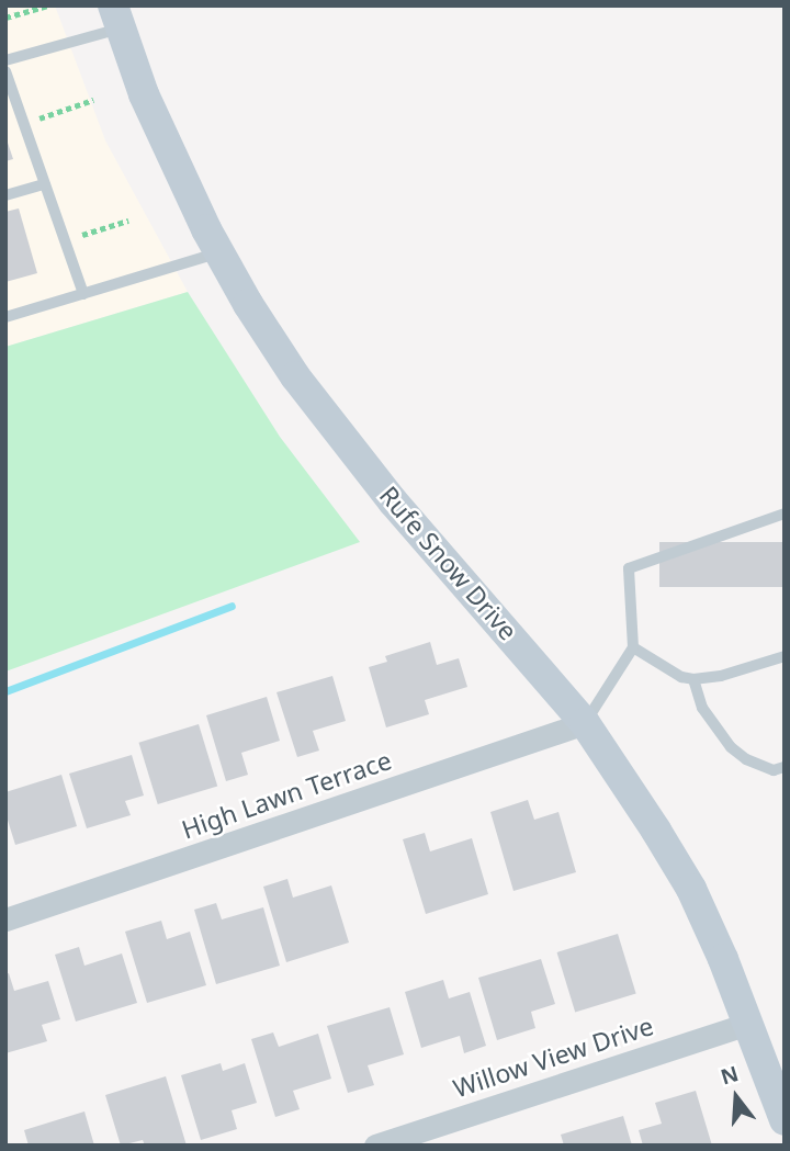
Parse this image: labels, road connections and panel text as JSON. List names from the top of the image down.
{
  "streets": {
    "main road": ["Rufe Snow Drive"],
    "street": ["High Lawn Terrace", "Willow View Drive"]
  },
  "crossings": [
    ["Rufe Snow Drive", "High Lawn Terrace"],
    ["Rufe Snow Drive", "Willow View Drive"]
  ],
  "north": "top"
}
